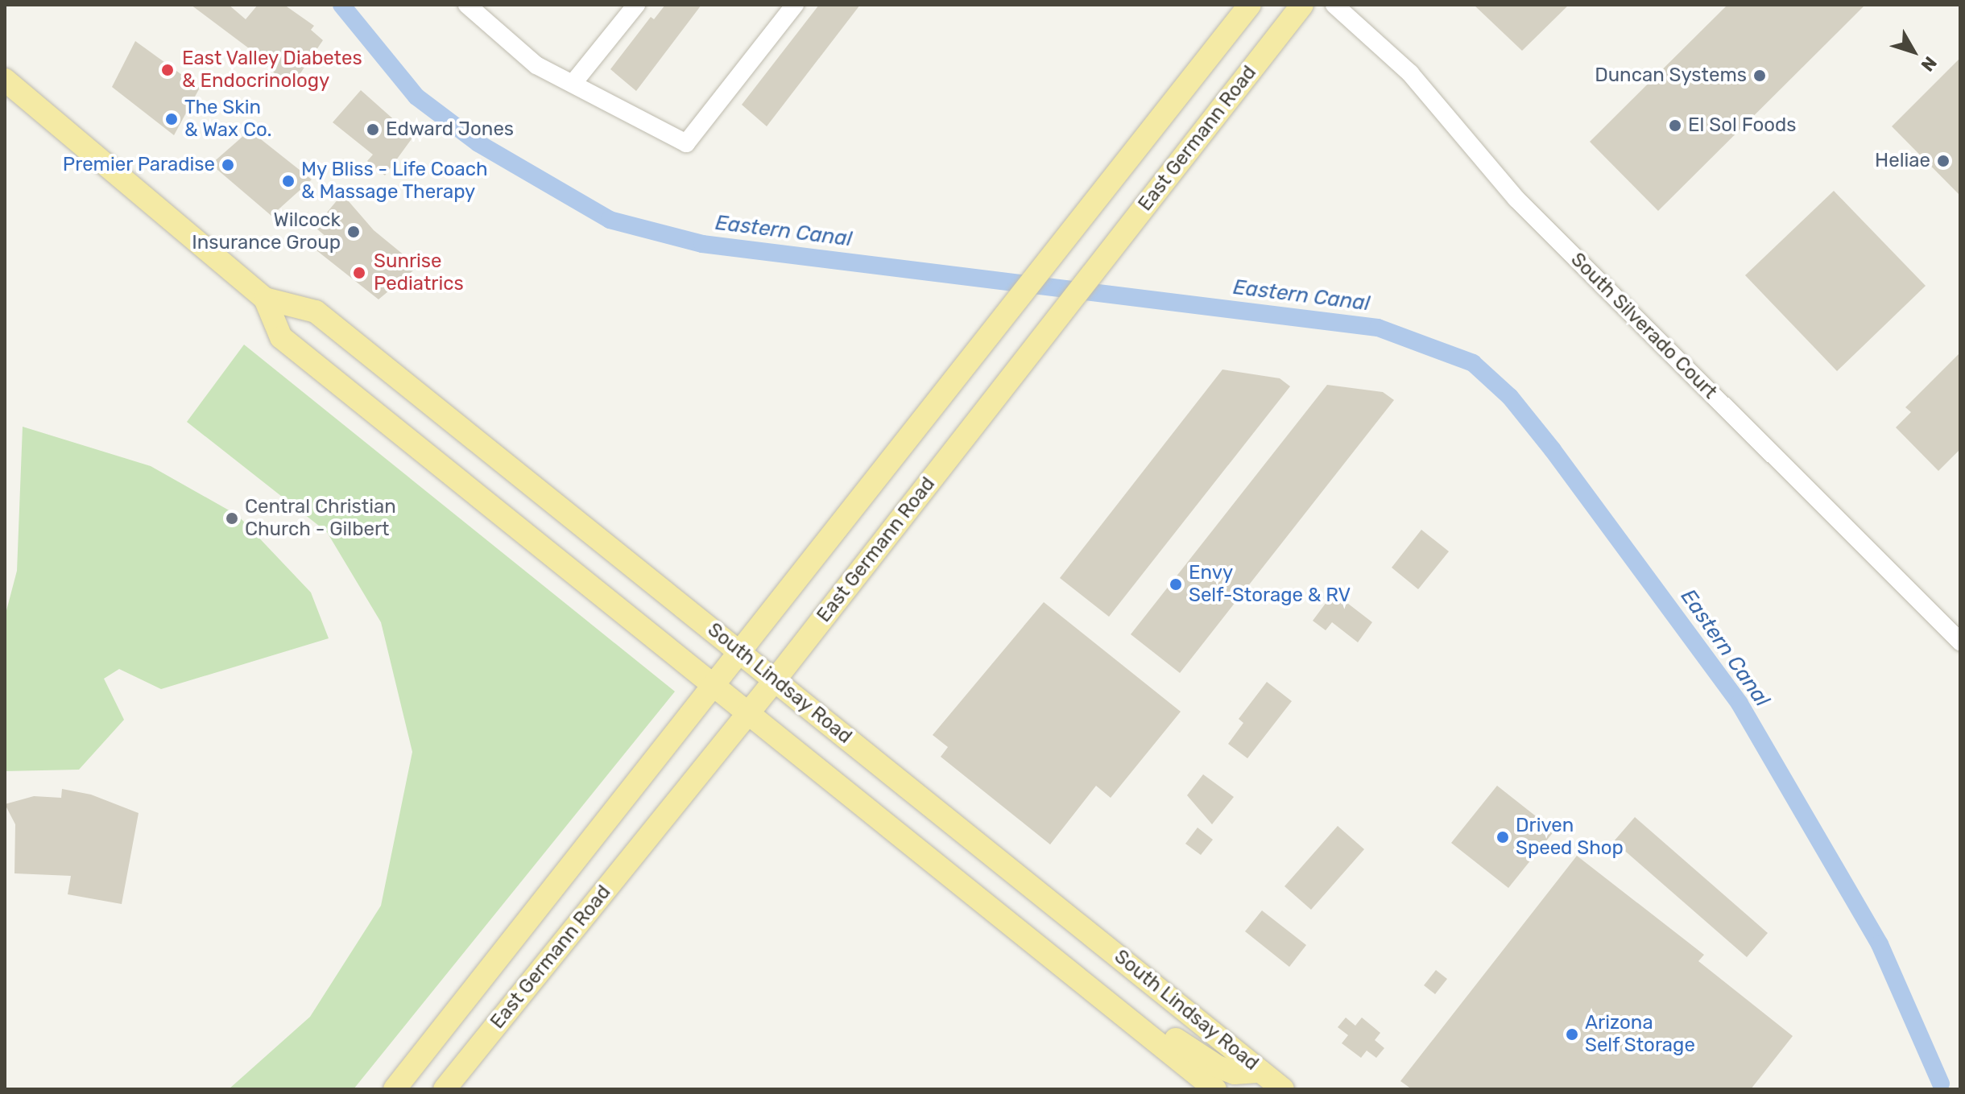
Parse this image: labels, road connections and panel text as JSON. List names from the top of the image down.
{
  "streets": {
    "main road": ["East Germann Road", "South Lindsay Road"],
    "street": ["South Silverado Court"]
  },
  "crossings": [
    ["East Germann Road", "South Lindsay Road"]
  ],
  "water": ["Eastern Canal"],
  "places": [
    "East Valley Diabetes & Endocrinology",
    "Duncan Systems",
    "The Skin & Wax Co.",
    "El Sol Foods",
    "Edward Jones",
    "Heliae",
    "Premier Paradise",
    "My Bliss - Life Coach & Massage Therapy",
    "Wilcock Insurance Group",
    "Sunrise Pediatrics",
    "Central Christian Church - Gilbert",
    "Envy Self-Storage & RV",
    "Driven Speed Shop",
    "Arizona Self Storage"
  ],
  "north": "bottom right"
}
